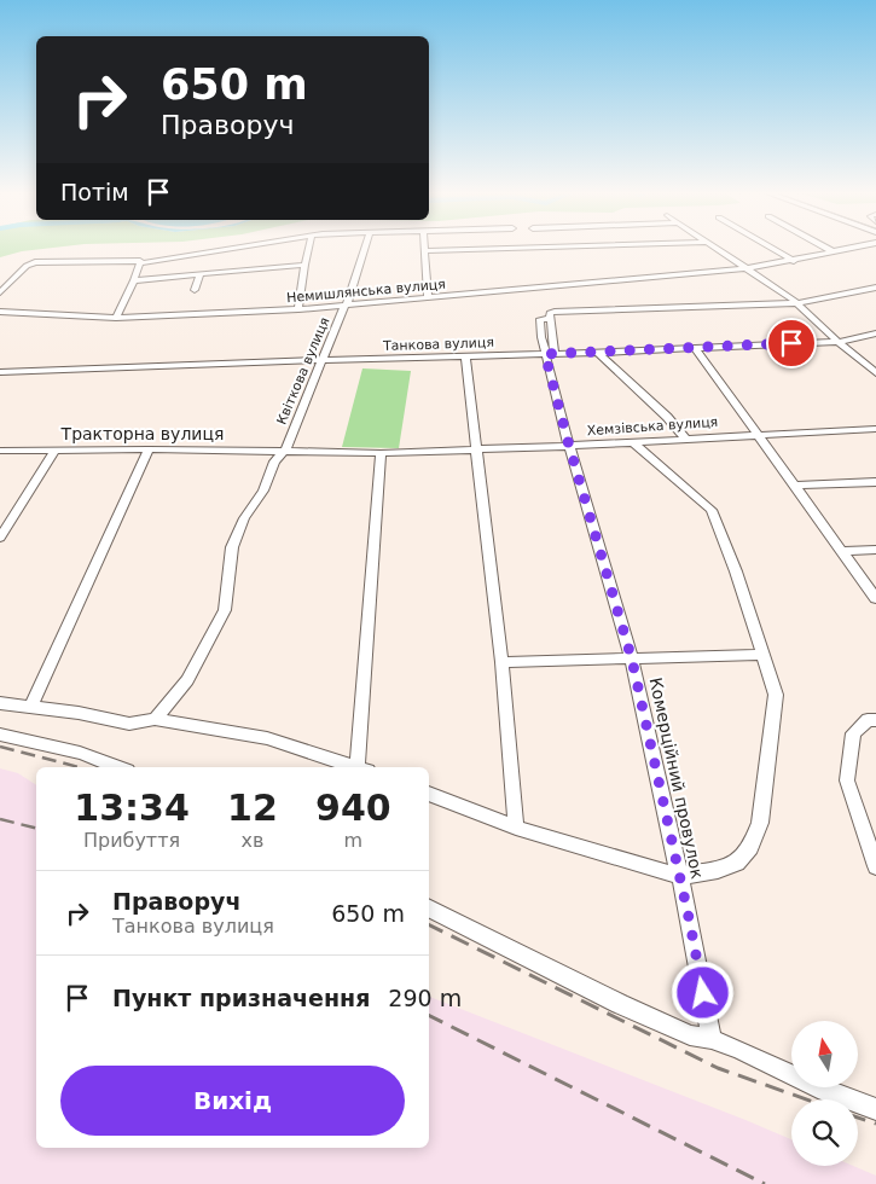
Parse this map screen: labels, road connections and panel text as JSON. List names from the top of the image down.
{
  "streets": {
    "street": [
      "Немишлянська вулиця",
      "Танкова вулиця",
      "Квіткова вулиця",
      "Хемзівська вулиця",
      "Тракторна вулиця",
      "Комерційний провулок"
    ]
  },
  "crossings": [
    ["Немишлянська вулиця", "Квіткова вулиця"],
    ["Танкова вулиця", "Квіткова вулиця"],
    ["Танкова вулиця", "Комерційний провулок"],
    ["Квіткова вулиця", "Хемзівська вулиця"],
    ["Квіткова вулиця", "Тракторна вулиця"],
    ["Хемзівська вулиця", "Тракторна вулиця"],
    ["Хемзівська вулиця", "Комерційний провулок"]
  ],
  "north": "top",
  "page": {
    "turn": ["650 m", "Праворуч"],
    "then": "Потім",
    "eta": [
      "13:34",
      "Прибуття",
      "12",
      "хв",
      "940",
      "m"
    ],
    "list": [
      {
        "name": "Праворуч",
        "note": "Танкова вулиця",
        "value": "650 m"
      },
      {
        "name": "Пункт призначення",
        "value": "290 m"
      }
    ],
    "buttons": "Вихід"
  }
}
